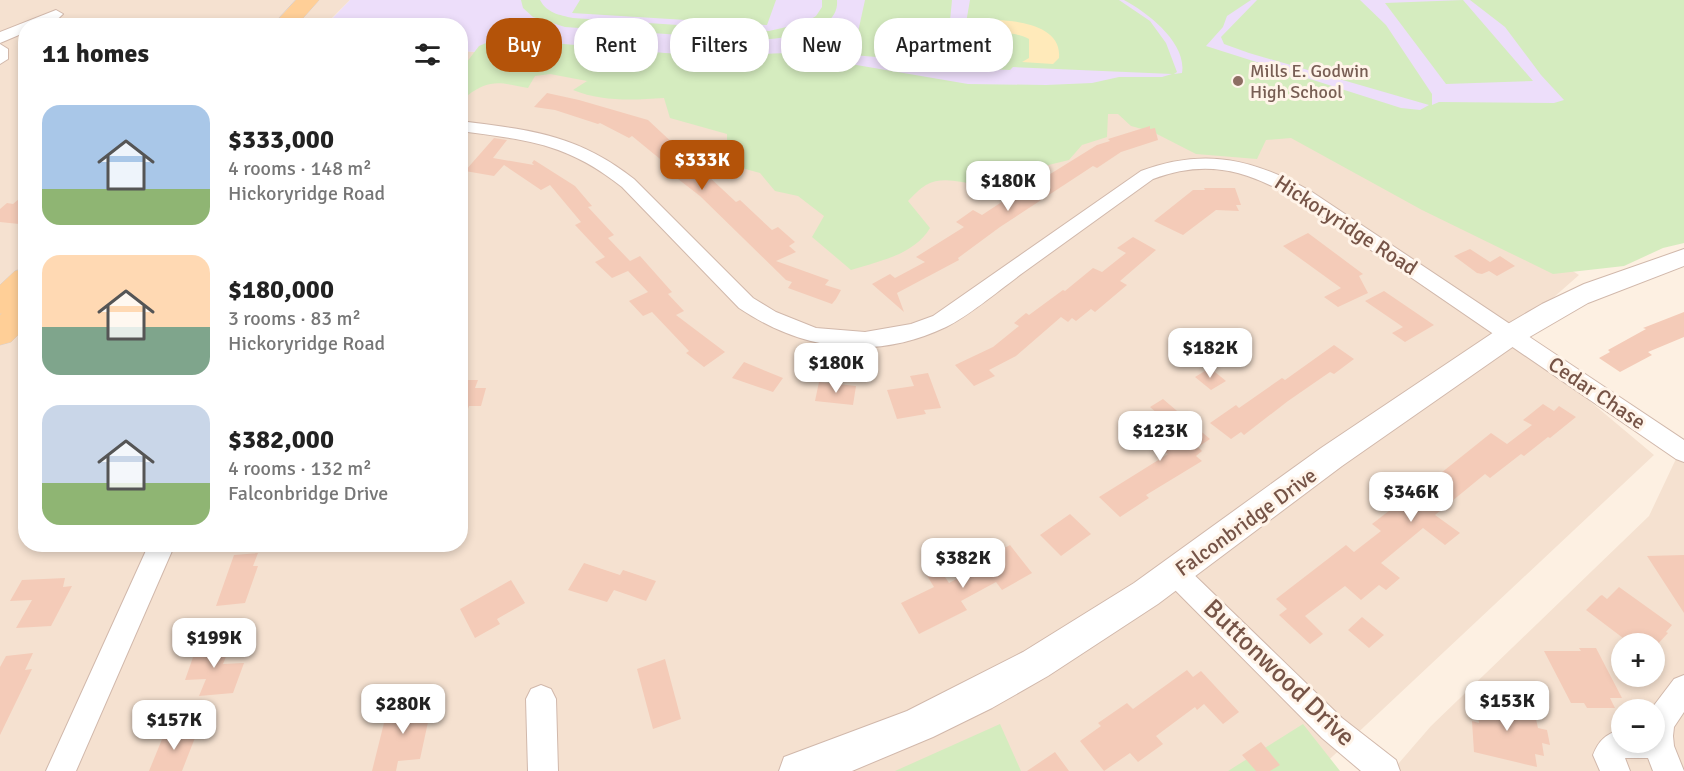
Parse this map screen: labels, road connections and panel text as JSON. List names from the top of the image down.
{
  "streets": {
    "street": [
      "Hickoryridge Road",
      "Cedar Chase",
      "Falconbridge Drive",
      "Buttonwood Drive"
    ]
  },
  "crossings": [
    ["Hickoryridge Road", "Cedar Chase"],
    ["Hickoryridge Road", "Falconbridge Drive"],
    ["Cedar Chase", "Falconbridge Drive"],
    ["Falconbridge Drive", "Buttonwood Drive"]
  ],
  "places": ["Mills E. Godwin High School"],
  "page": {
    "chip": [
      "Buy",
      "Rent",
      "Filters",
      "New",
      "Apartment"
    ],
    "heading": "11 homes",
    "list": [
      {
        "name": "$333,000",
        "note": "4 rooms · 148 m² · Hickoryridge Road"
      },
      {
        "name": "$180,000",
        "note": "3 rooms · 83 m² · Hickoryridge Road"
      },
      {
        "name": "$382,000",
        "note": "4 rooms · 132 m² · Falconbridge Drive"
      }
    ],
    "price": [
      "$333K",
      "$180K",
      "$182K",
      "$180K",
      "$123K",
      "$346K",
      "$382K",
      "$199K",
      "$153K",
      "$280K",
      "$157K"
    ],
    "map_buttons": ["+", "−"]
  }
}
